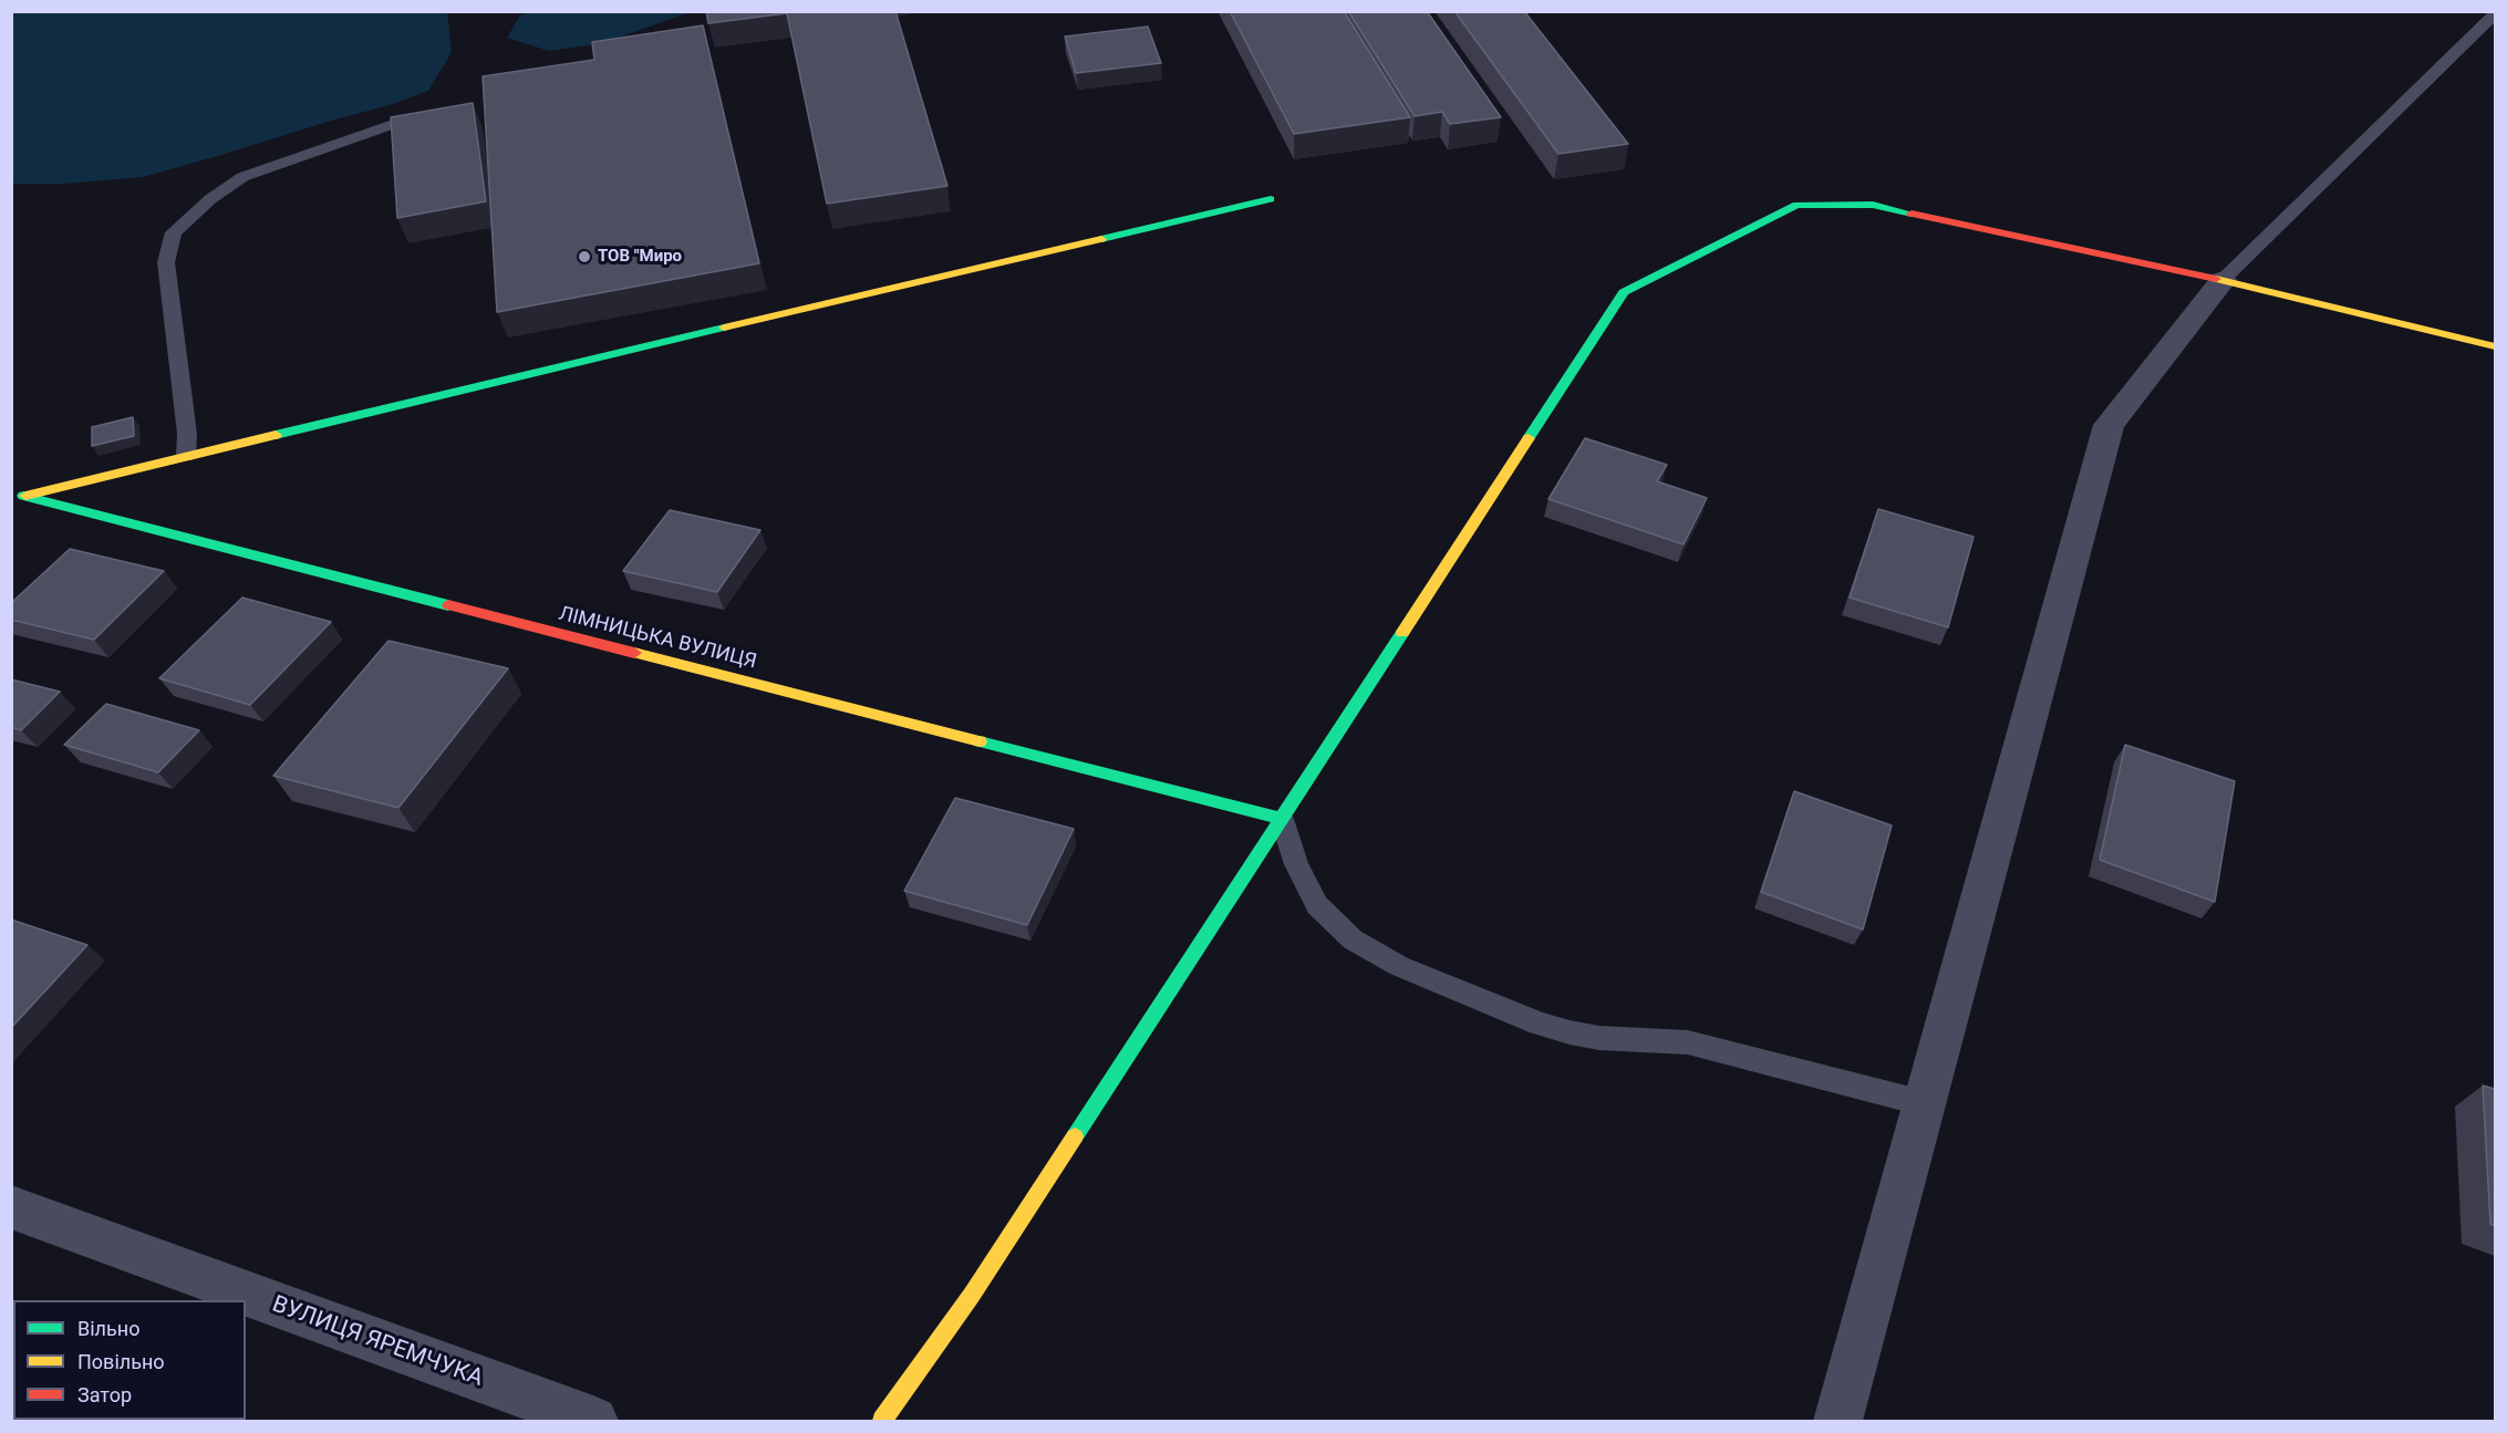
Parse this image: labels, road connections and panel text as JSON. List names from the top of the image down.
{
  "streets": {
    "street": ["ЛІМНИЦЬКА ВУЛИЦЯ", "ВУЛИЦЯ ЯРЕМЧУКА"]
  },
  "places": ["ТОВ \"Миро"],
  "legend": ["Вільно", "Повільно", "Затор"]
}
